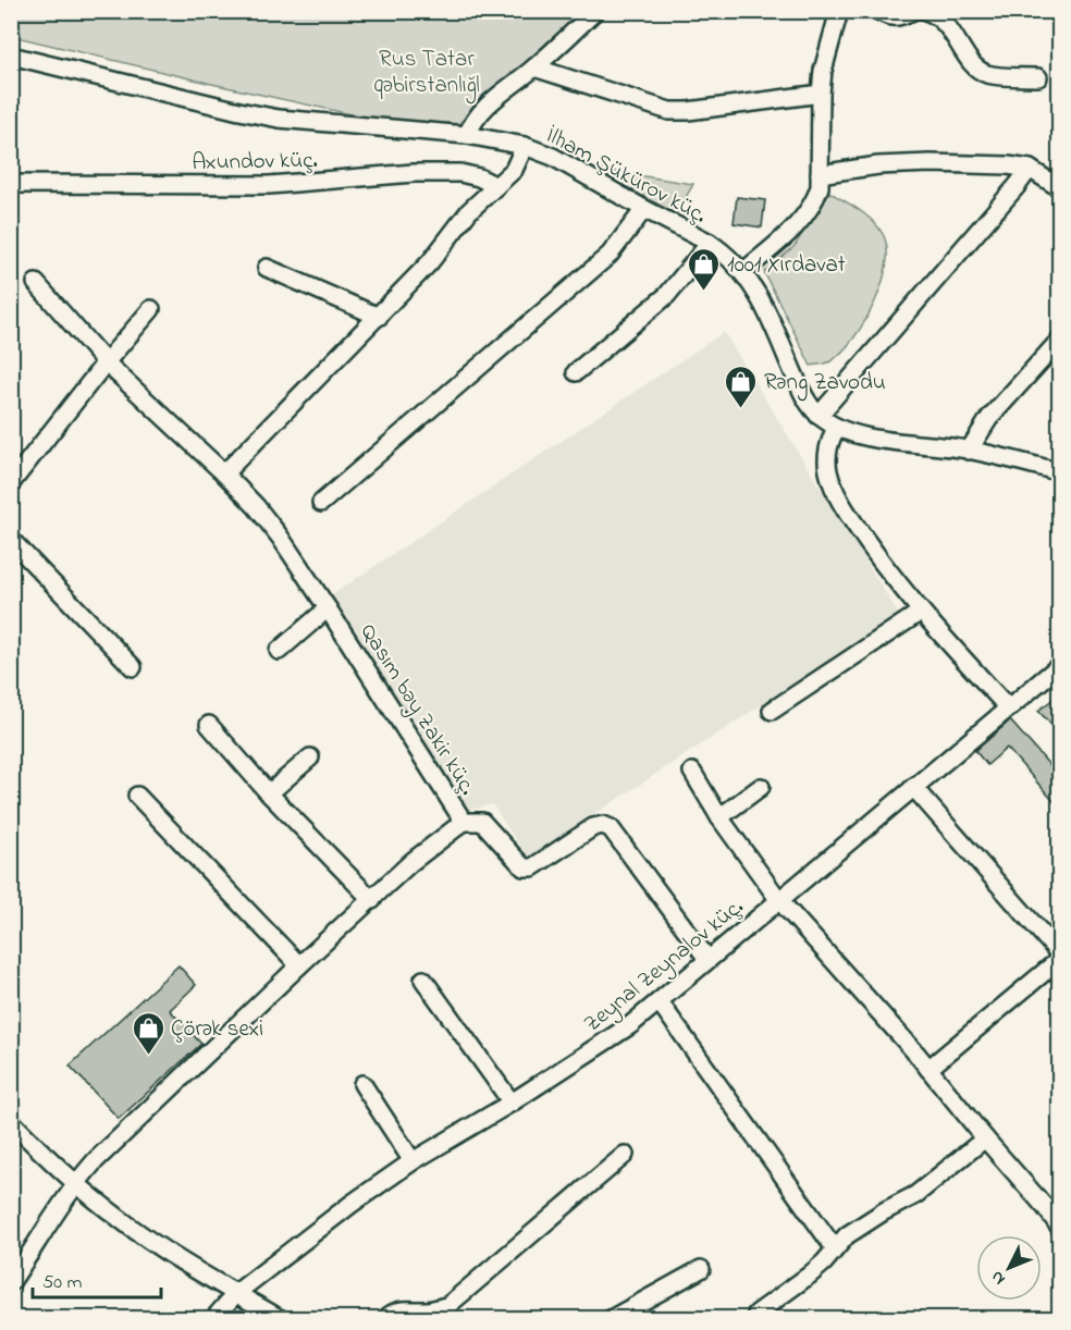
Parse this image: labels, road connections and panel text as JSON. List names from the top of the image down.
{
  "streets": {
    "street": [
      "Axundov küç.",
      "İlham Şükürov küç.",
      "Qasım bəy Zakir küç.",
      "Zeynal Zeynalov küç."
    ]
  },
  "parks": ["Rus Tatar qəbirstanlığl"],
  "places": {
    "shop": ["1001 Xırdavat", "Rəng Zavodu", "Çörək sexi"]
  },
  "scale_bar": "50 m",
  "north": "bottom left"
}
